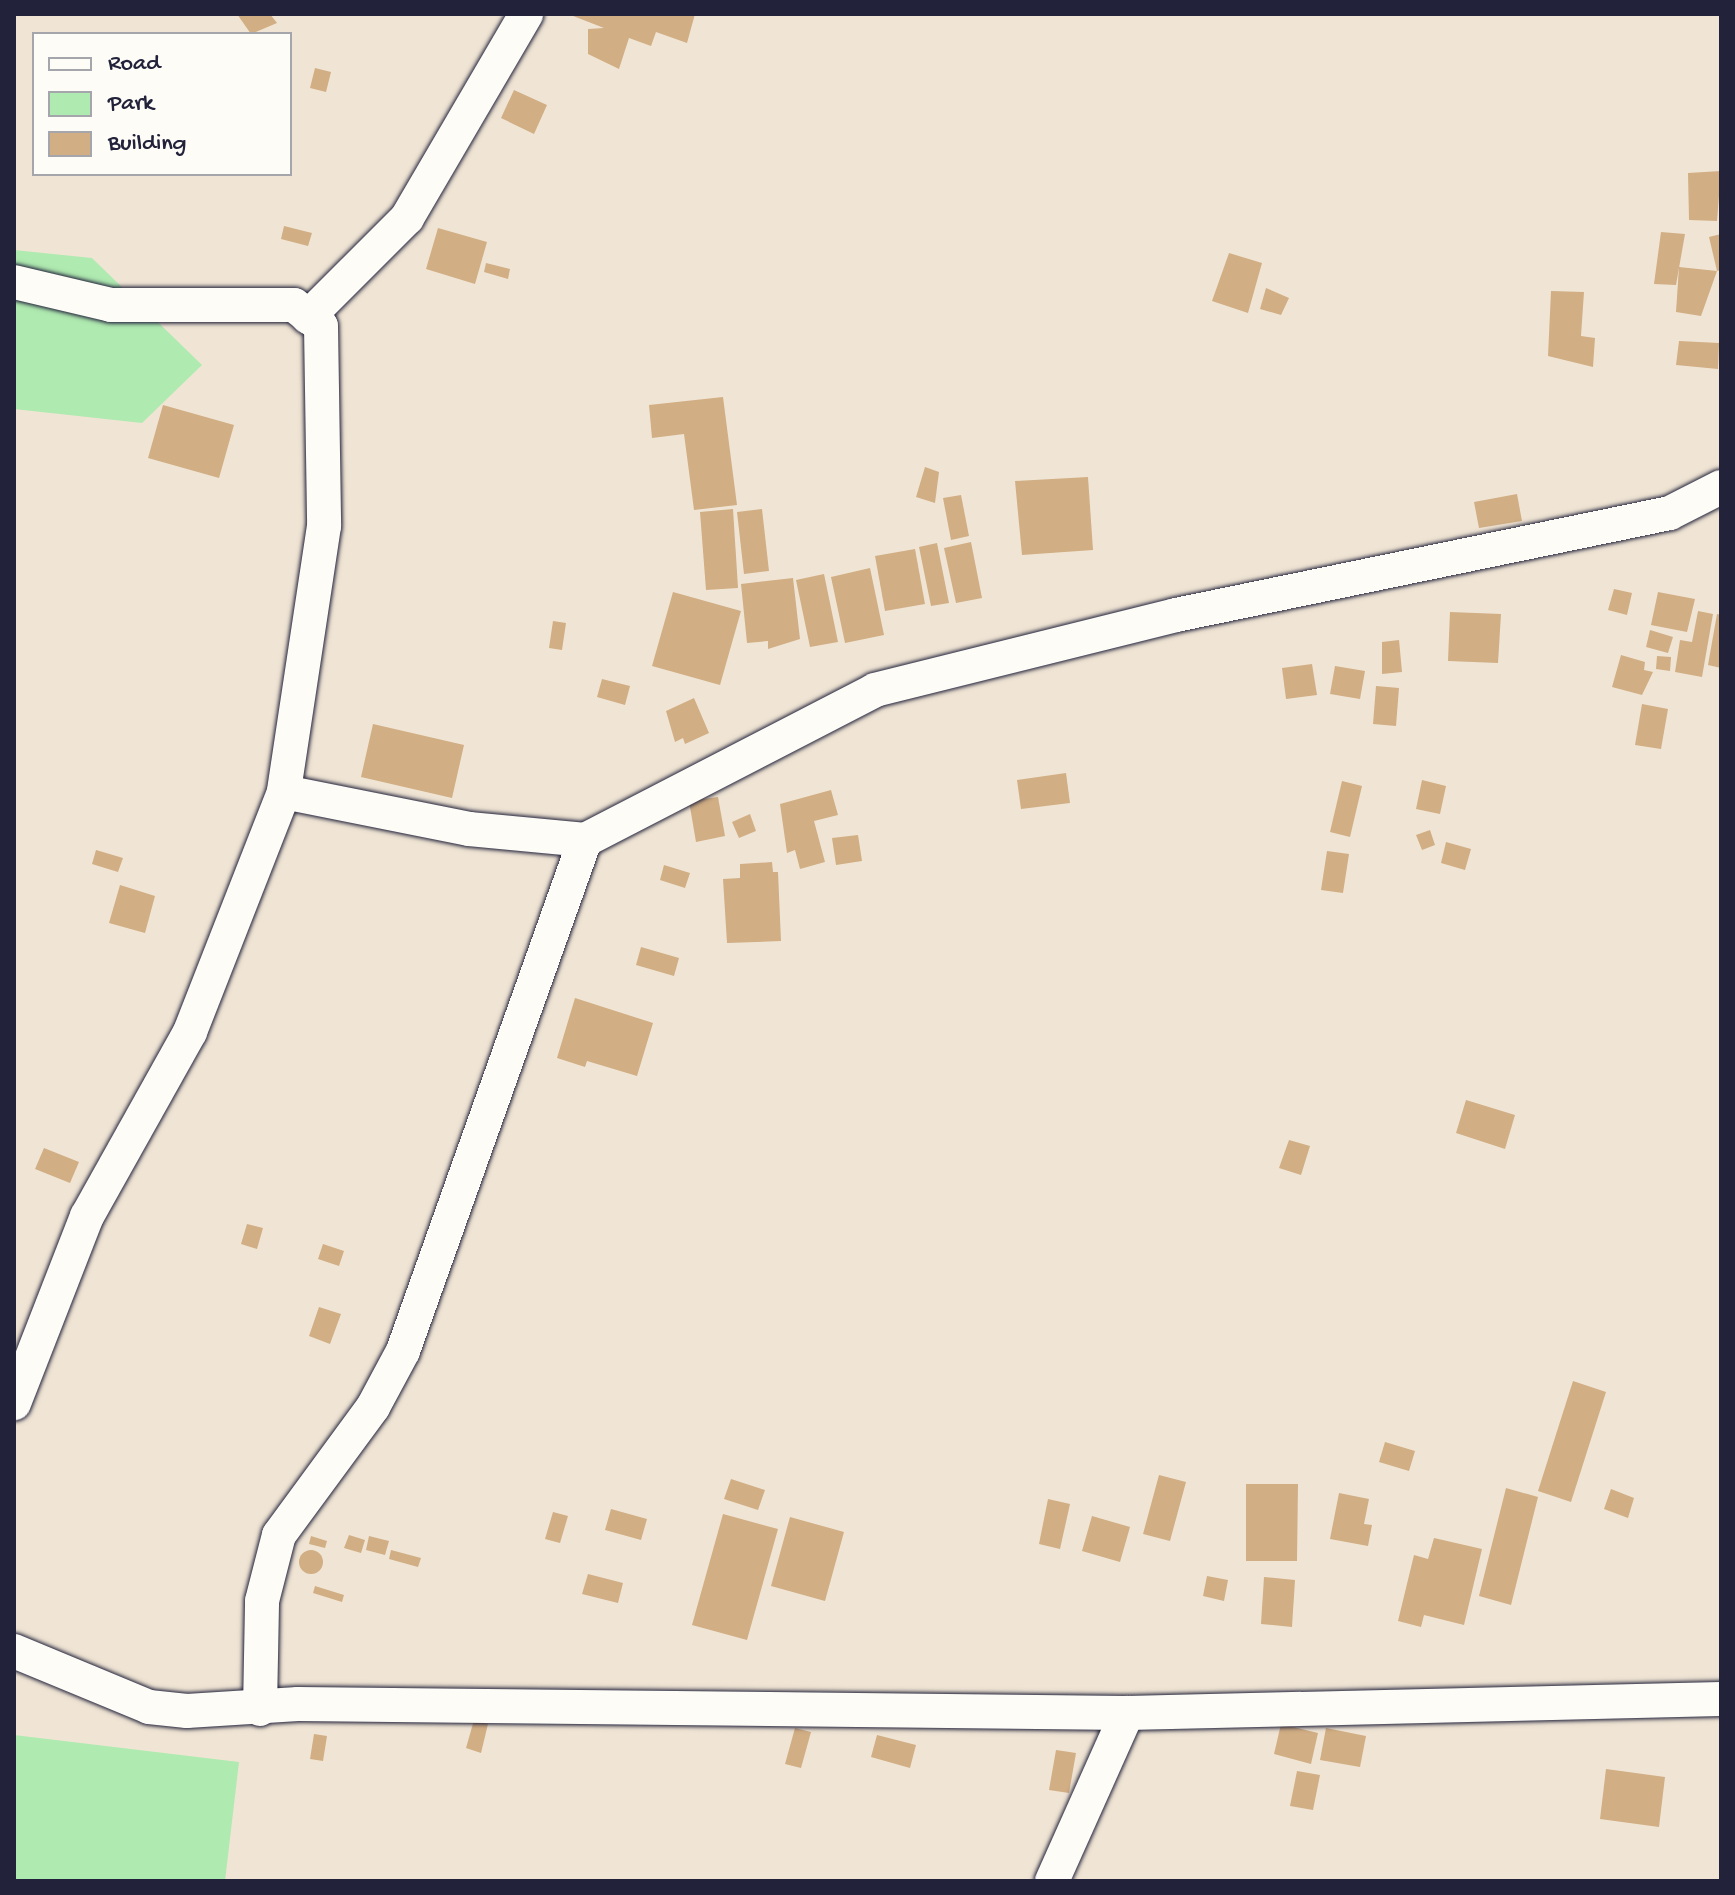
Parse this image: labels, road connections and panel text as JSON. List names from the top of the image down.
{
  "legend": ["Road", "Park", "Building"]
}
